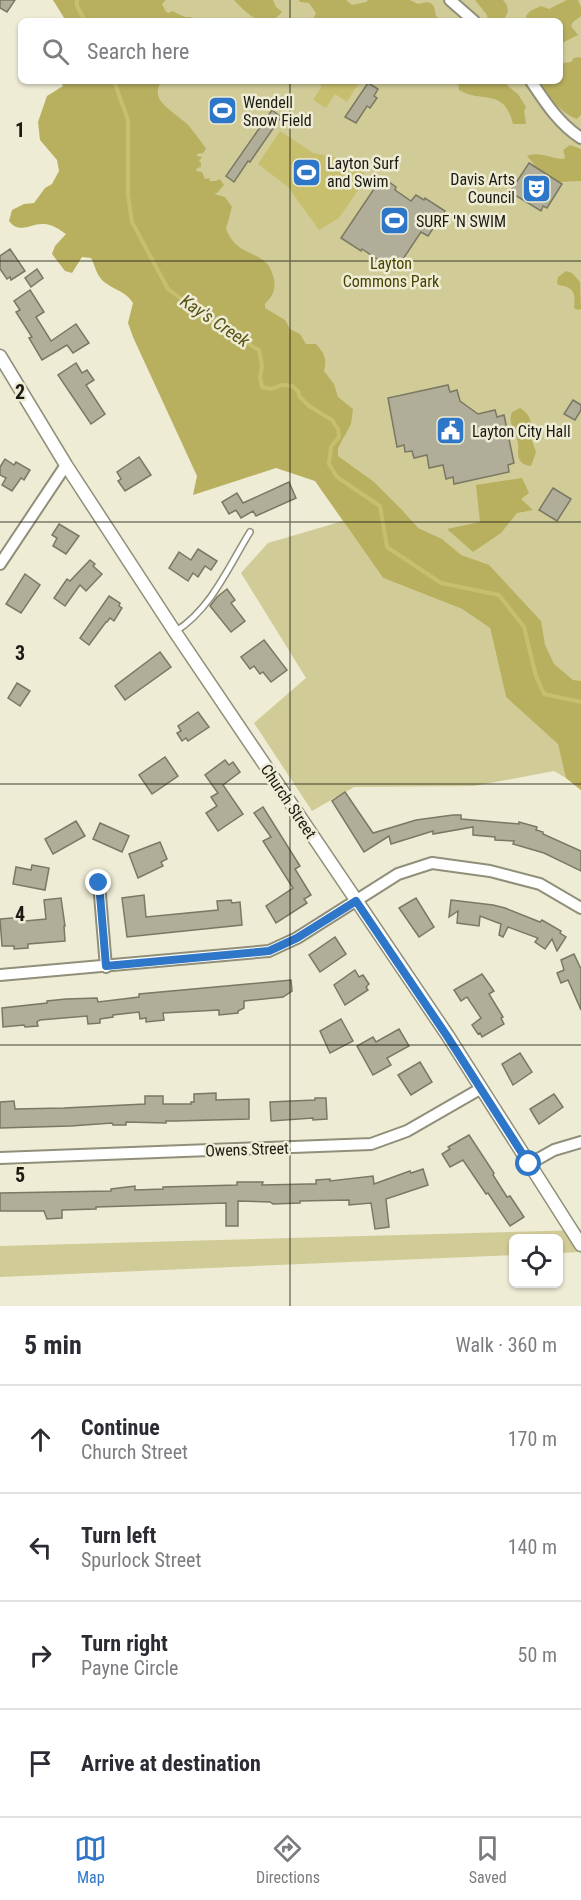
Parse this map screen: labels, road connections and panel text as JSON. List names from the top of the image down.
{
  "streets": {
    "street": ["Church Street", "Owens Street"]
  },
  "crossings": [
    ["Church Street", "Owens Street"]
  ],
  "water": ["Kay's Creek"],
  "parks": ["Layton Commons Park"],
  "places": {
    "sports": ["Wendell Snow Field", "Layton Surf and Swim", "SURF 'N SWIM"],
    "theatre": ["Davis Arts Council"],
    "public building": ["Layton City Hall"]
  },
  "page": {
    "search": "Search here",
    "heading": ["5 min", "Walk · 360 m"],
    "list": [
      ["Continue", "Church Street", "170 m"],
      ["Turn left", "Spurlock Street", "140 m"],
      ["Turn right", "Payne Circle", "50 m"],
      "Arrive at destination"
    ],
    "nav": ["Map", "Directions", "Saved"]
  },
  "grid": {
    "rows": [
      "1",
      "2",
      "3",
      "4",
      "5"
    ]
  }
}
